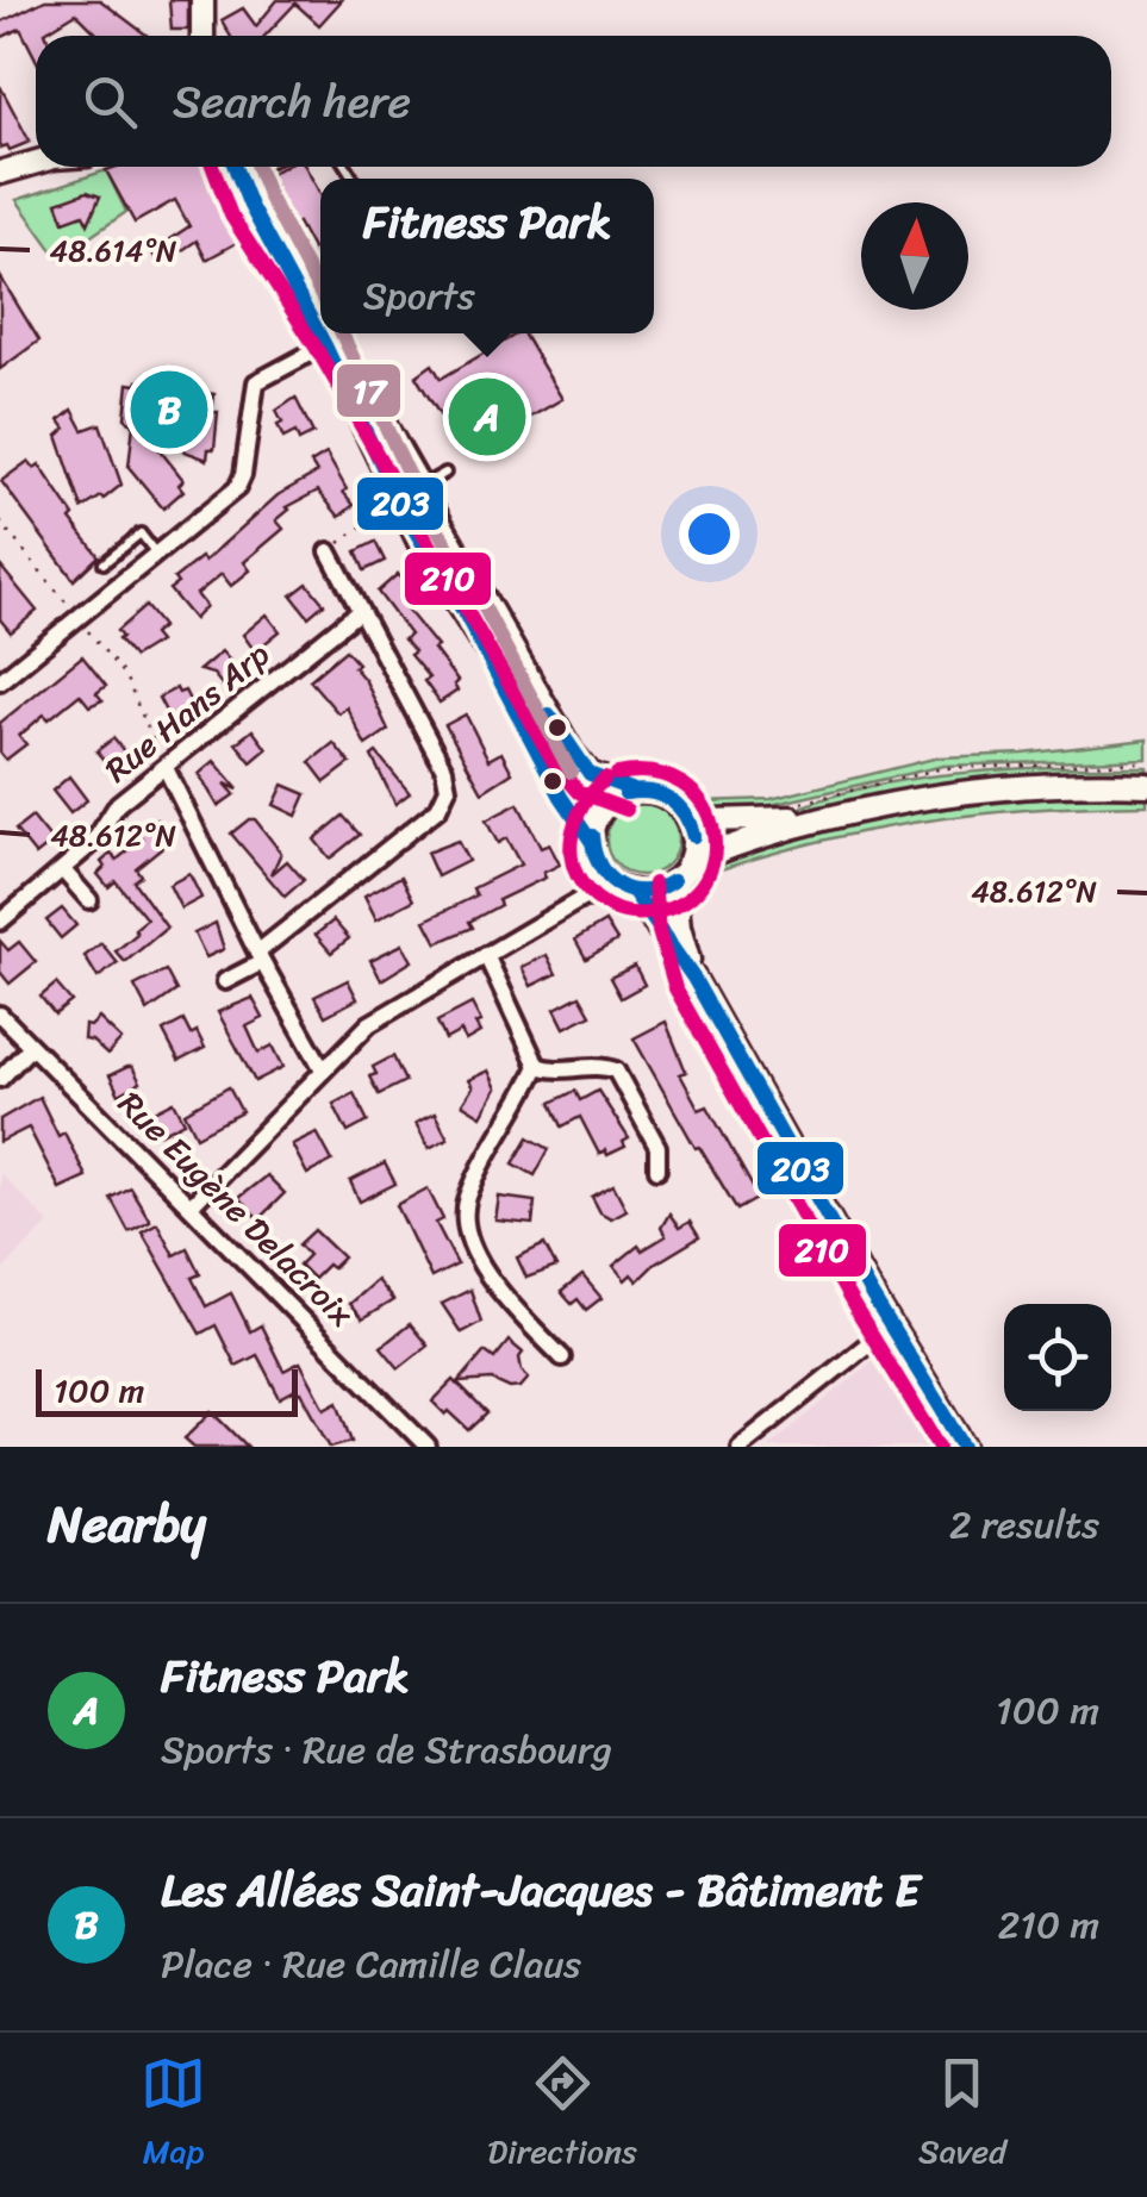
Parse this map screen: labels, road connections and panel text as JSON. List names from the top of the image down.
{
  "streets": {
    "street": ["Rue Hans Arp", "Rue Eugène Delacroix"]
  },
  "lines": ["transit line 203", "transit line 210", "transit line 17"],
  "scale_bar": "100 m",
  "north": "top",
  "page": {
    "search": "Search here",
    "popup": ["Fitness Park", "Sports"],
    "pins": ["B", "A"],
    "scale": "100 m",
    "heading": ["Nearby", "2 results"],
    "list": [
      {
        "mark": "A",
        "name": "Fitness Park",
        "note": "Sports · Rue de Strasbourg",
        "value": "100 m"
      },
      {
        "mark": "B",
        "name": "Les Allées Saint-Jacques - Bâtiment E",
        "note": "Place · Rue Camille Claus",
        "value": "210 m"
      }
    ],
    "nav": ["Map", "Directions", "Saved"]
  },
  "coordinates": ["48.614°N", "48.612°N"]
}
